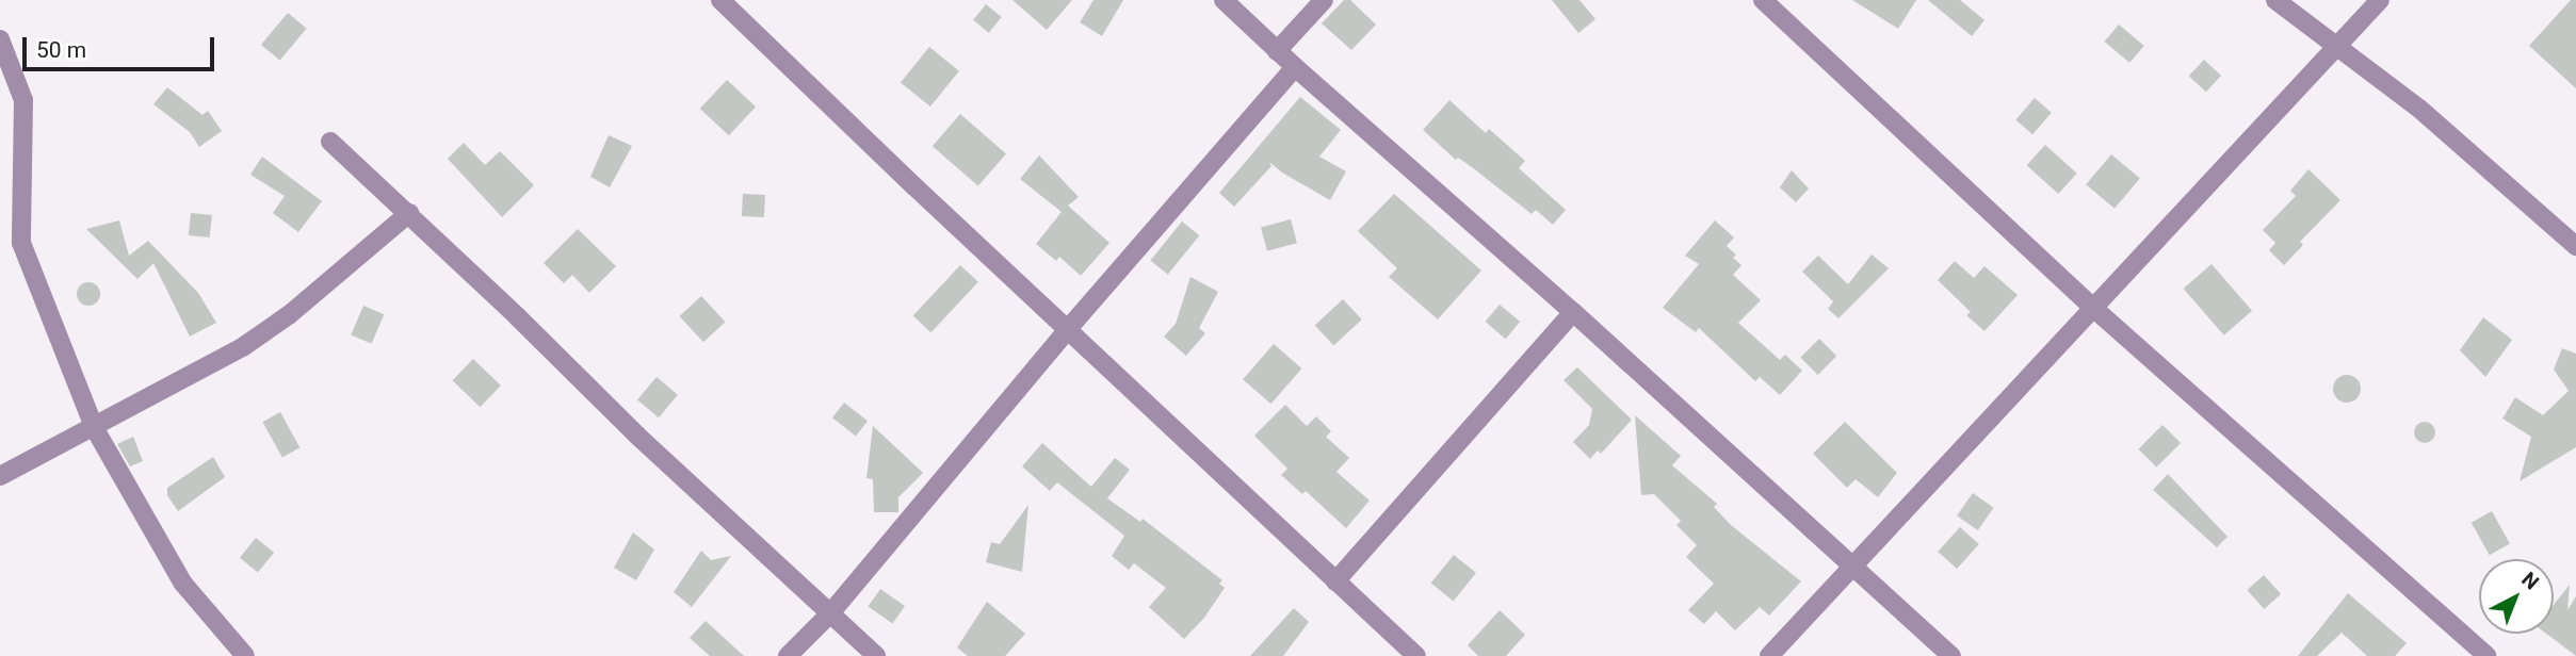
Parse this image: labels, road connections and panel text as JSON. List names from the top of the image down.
{
  "scale_bar": "50 m",
  "north": "top right"
}
